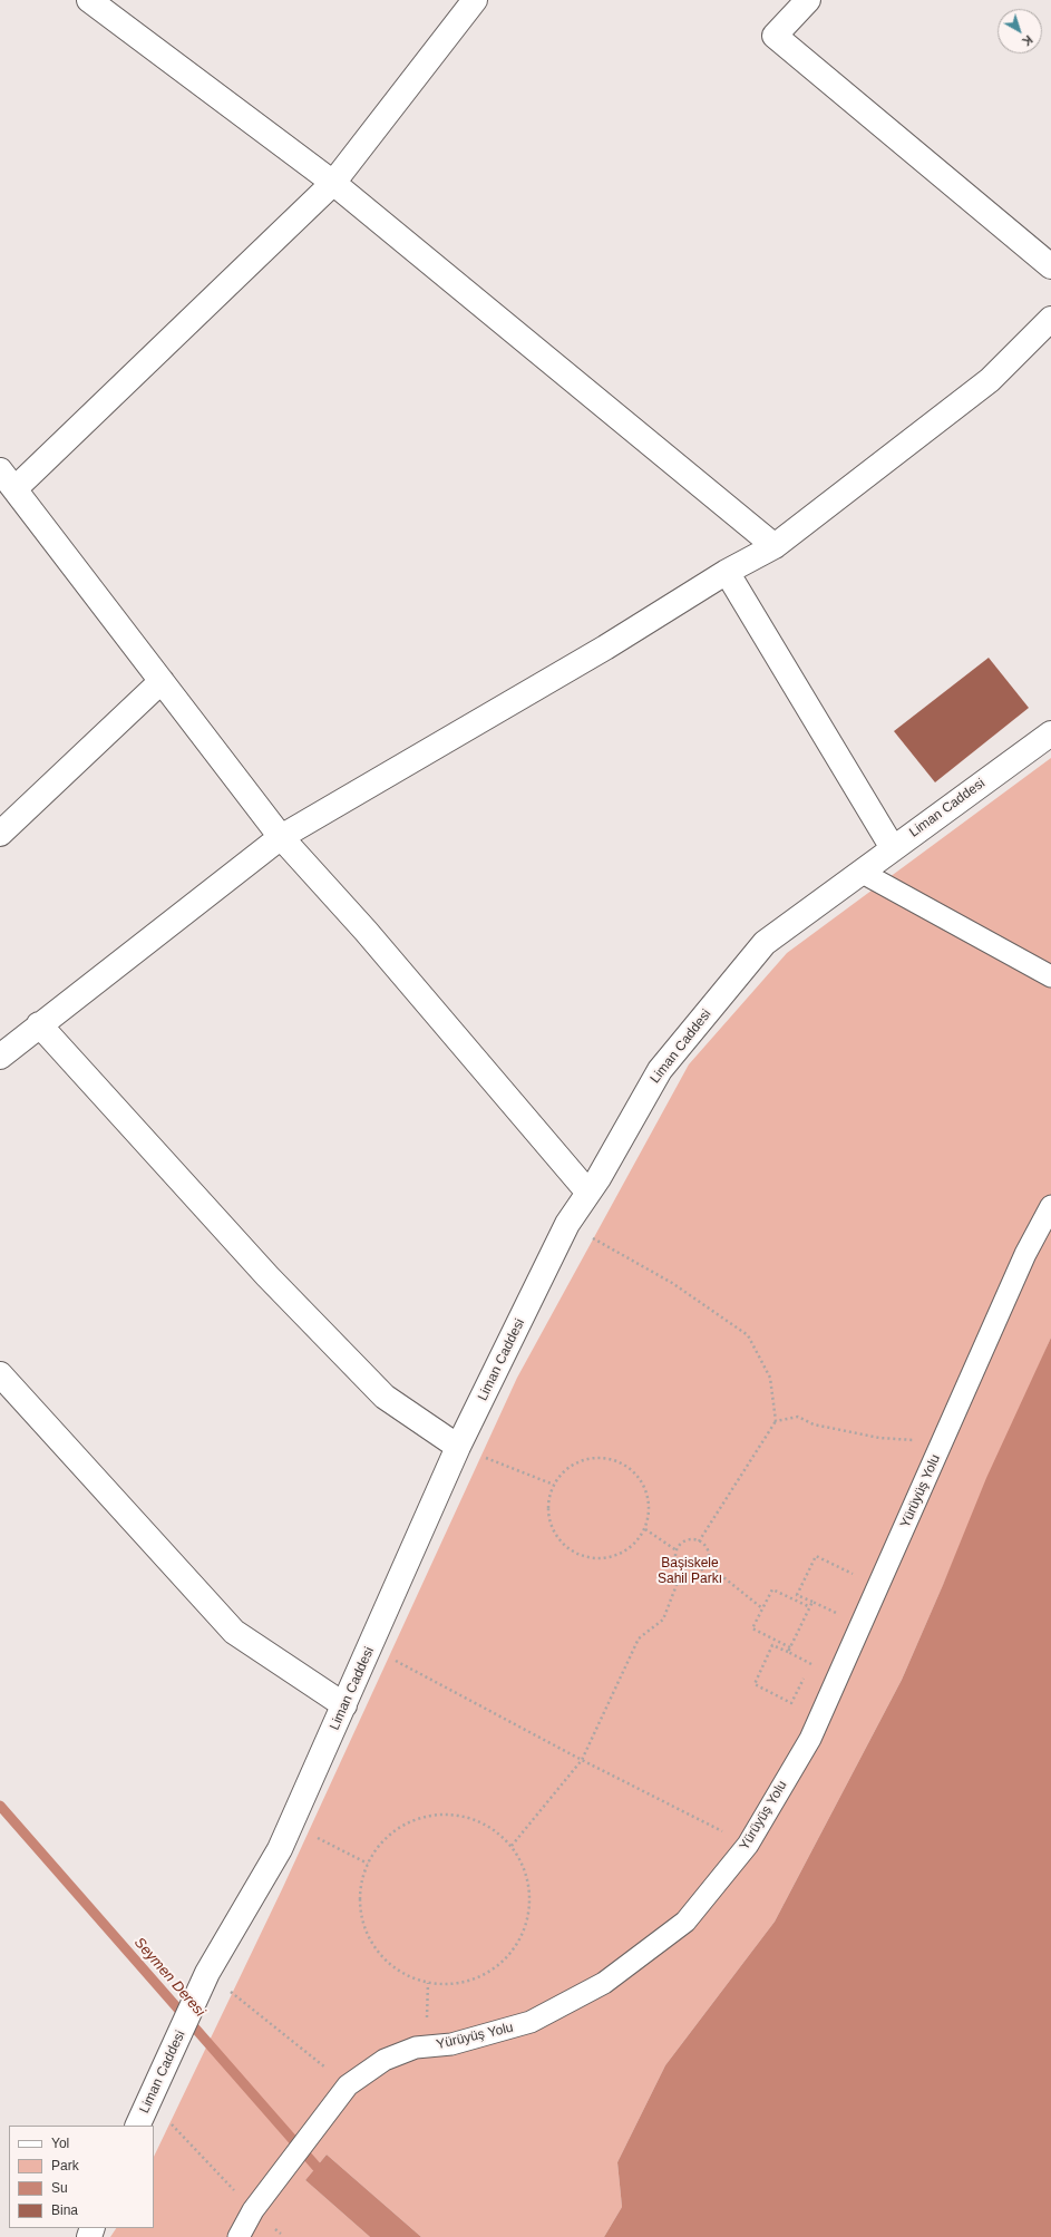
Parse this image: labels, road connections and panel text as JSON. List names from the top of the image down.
{
  "streets": {
    "street": ["Liman Caddesi", "Yürüyüş Yolu"]
  },
  "water": ["Seymen Deresi"],
  "parks": ["Başiskele Sahil Parkı"],
  "legend": [
    "Yol",
    "Park",
    "Su",
    "Bina"
  ],
  "north": "bottom right"
}
